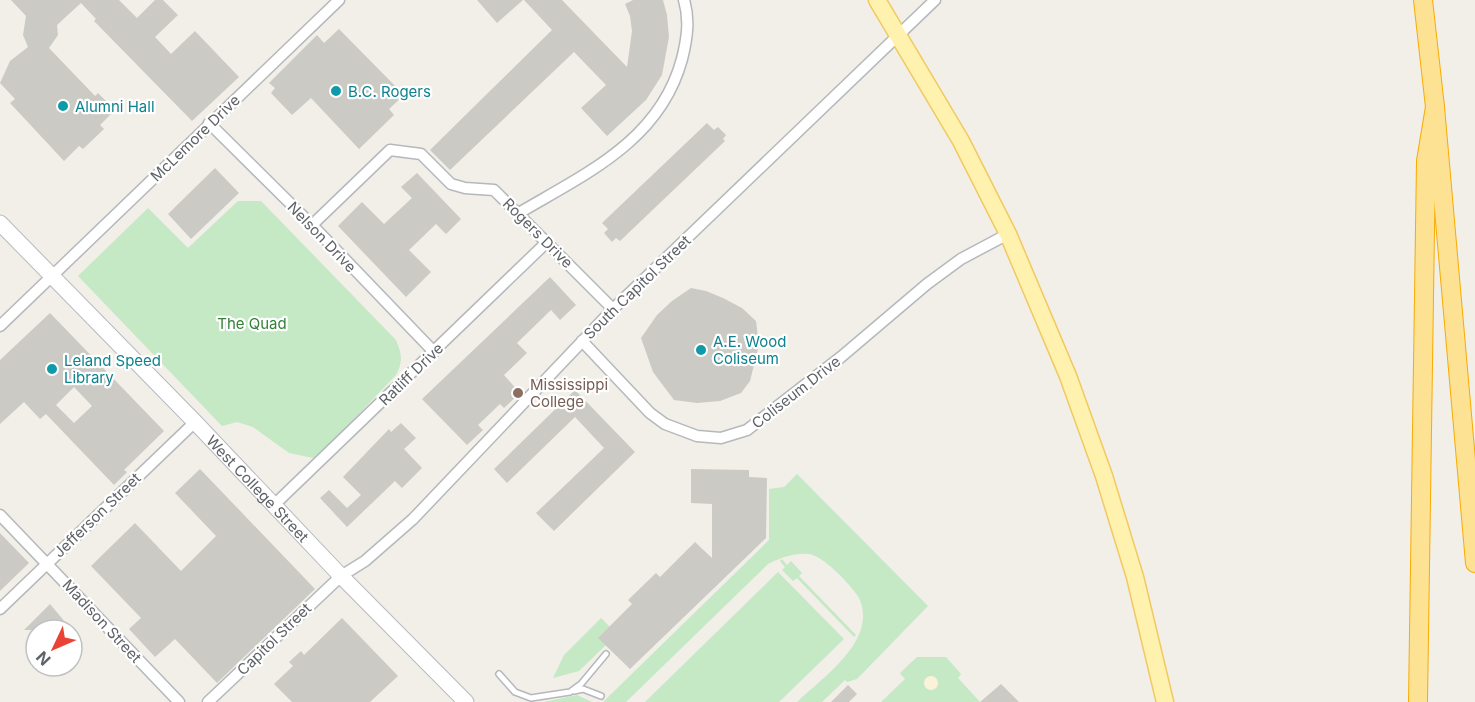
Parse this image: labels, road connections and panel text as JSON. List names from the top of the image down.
{
  "streets": {
    "street": [
      "McLemore Drive",
      "Rogers Drive",
      "Nelson Drive",
      "South Capitol Street",
      "Ratliff Drive",
      "Coliseum Drive",
      "West College Street",
      "Jefferson Street",
      "Madison Street",
      "Capitol Street"
    ]
  },
  "crossings": [
    ["McLemore Drive", "Nelson Drive"],
    ["McLemore Drive", "West College Street"],
    ["Rogers Drive", "Nelson Drive"],
    ["Rogers Drive", "South Capitol Street"],
    ["Rogers Drive", "Ratliff Drive"],
    ["Nelson Drive", "Ratliff Drive"],
    ["South Capitol Street", "Coliseum Drive"],
    ["South Capitol Street", "West College Street"],
    ["South Capitol Street", "Capitol Street"],
    ["Ratliff Drive", "West College Street"],
    ["West College Street", "Jefferson Street"],
    ["West College Street", "Capitol Street"],
    ["Jefferson Street", "Madison Street"]
  ],
  "parks": ["The Quad"],
  "places": [
    "B.C. Rogers",
    "Alumni Hall",
    "A.E. Wood Coliseum",
    "Leland Speed Library",
    "Mississippi College"
  ],
  "north": "bottom left"
}
